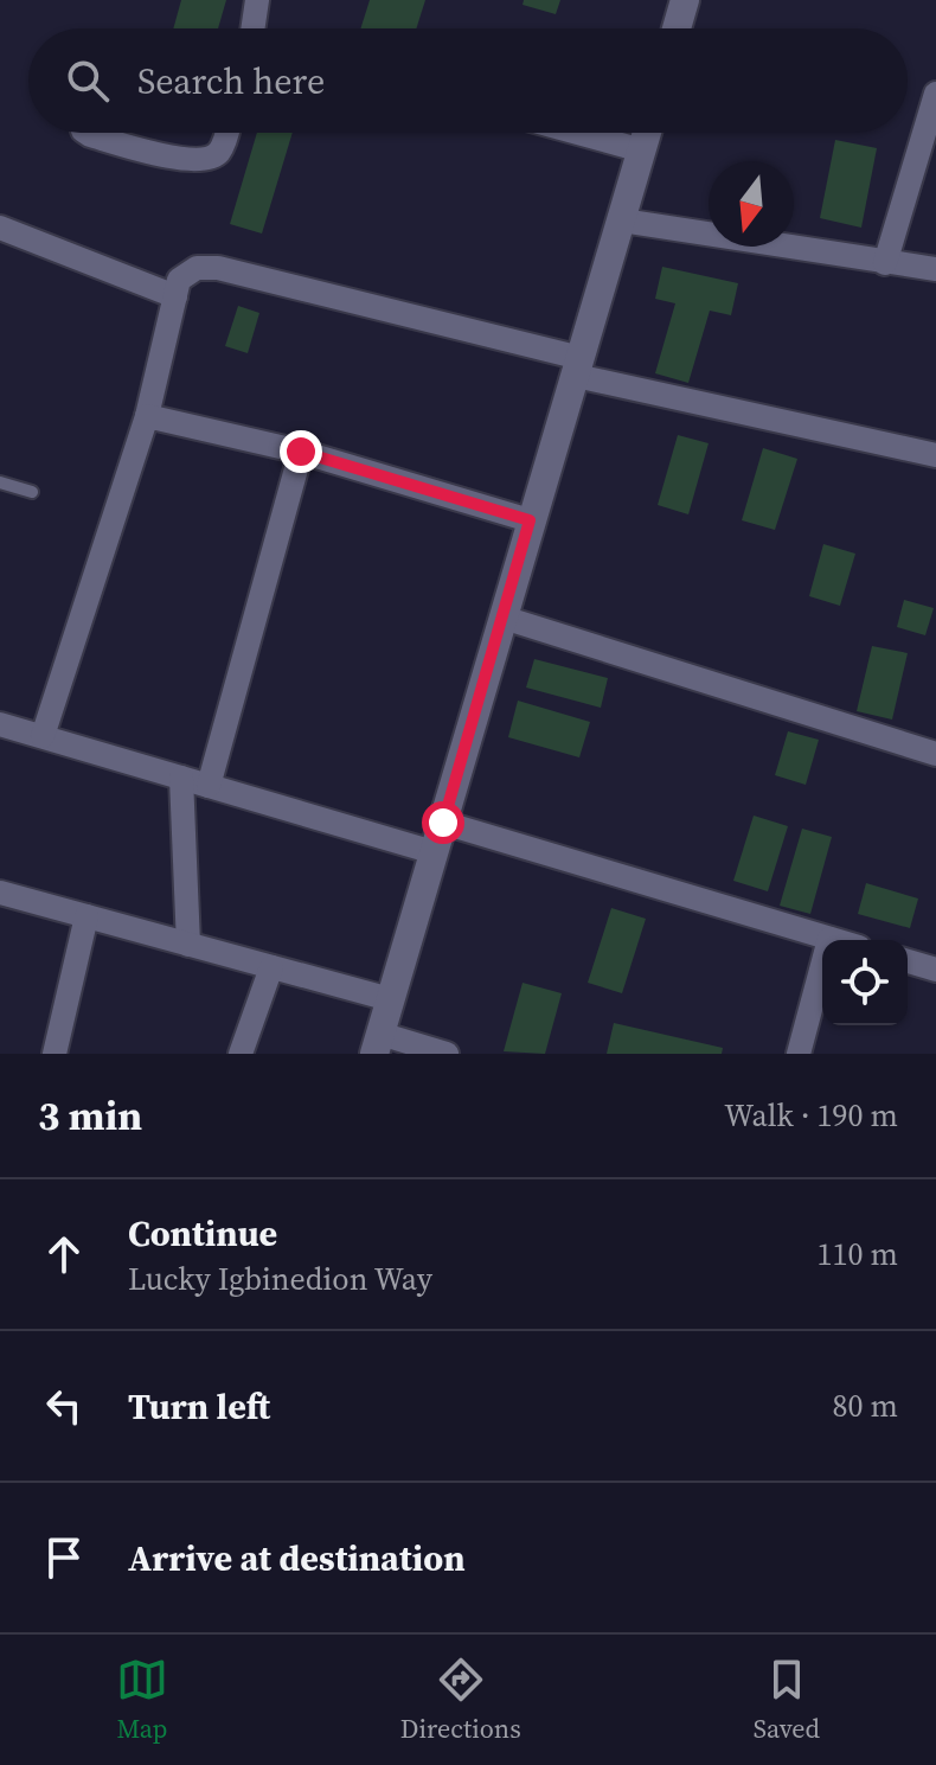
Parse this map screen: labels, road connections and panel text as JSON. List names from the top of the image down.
{
  "north": "bottom",
  "page": {
    "search": "Search here",
    "heading": ["3 min", "Walk · 190 m"],
    "list": [
      ["Continue", "Lucky Igbinedion Way", "110 m"],
      ["Turn left", "80 m"],
      "Arrive at destination"
    ],
    "nav": ["Map", "Directions", "Saved"]
  }
}
